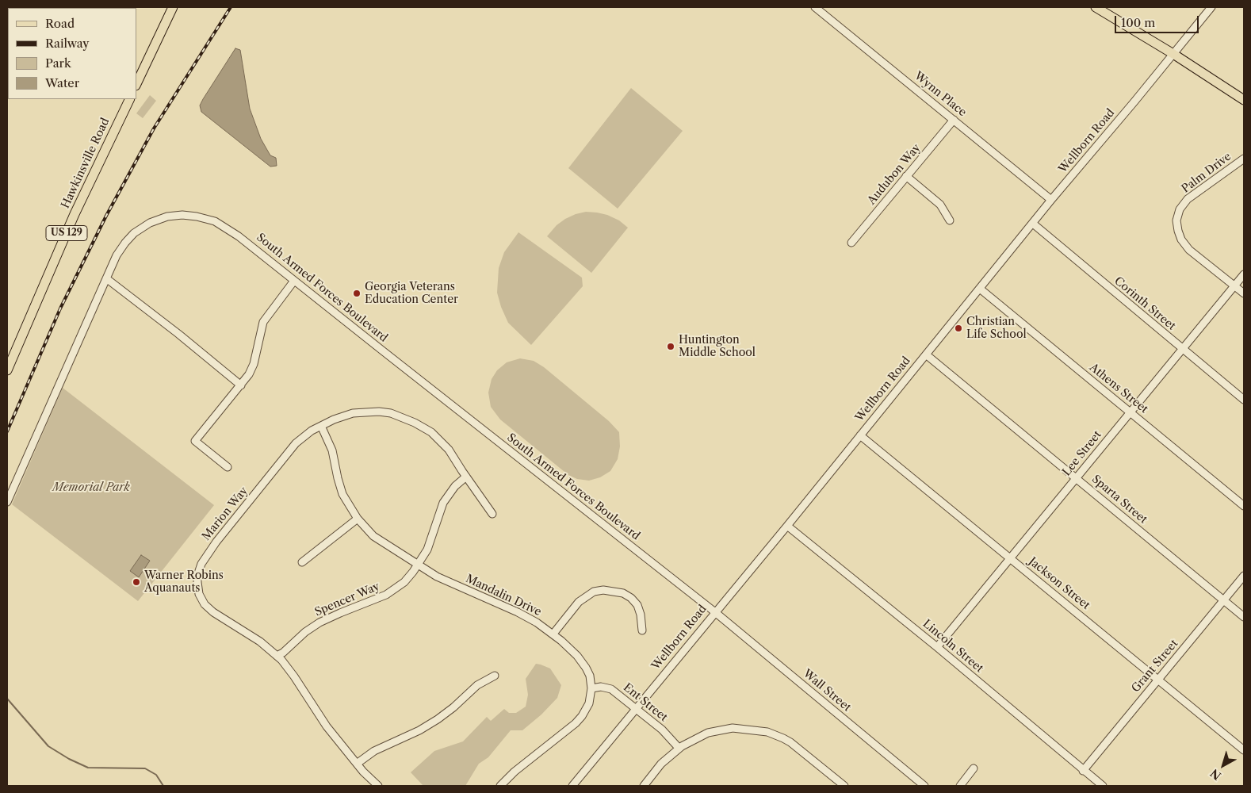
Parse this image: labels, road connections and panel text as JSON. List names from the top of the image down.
{
  "streets": {
    "main road": ["Hawkinsville Road", "US 129"],
    "street": [
      "Wynn Place",
      "Wellborn Road",
      "Palm Drive",
      "Audubon Way",
      "South Armed Forces Boulevard",
      "Corinth Street",
      "Athens Street",
      "Lee Street",
      "Sparta Street",
      "Marion Way",
      "Jackson Street",
      "Mandalin Drive",
      "Spencer Way",
      "Lincoln Street",
      "Grant Street",
      "Wall Street",
      "Ent Street"
    ]
  },
  "crossings": [
    ["Wynn Place", "Wellborn Road"],
    ["Wynn Place", "Audubon Way"],
    ["Wellborn Road", "South Armed Forces Boulevard"],
    ["Wellborn Road", "Corinth Street"],
    ["Wellborn Road", "Athens Street"],
    ["Wellborn Road", "Sparta Street"],
    ["Wellborn Road", "Jackson Street"],
    ["Wellborn Road", "Lincoln Street"],
    ["Wellborn Road", "Wall Street"],
    ["Wellborn Road", "Ent Street"],
    ["Palm Drive", "Lee Street"],
    ["South Armed Forces Boulevard", "Wall Street"],
    ["Corinth Street", "Lee Street"],
    ["Athens Street", "Lee Street"],
    ["Lee Street", "Sparta Street"],
    ["Lee Street", "Jackson Street"],
    ["Lee Street", "Lincoln Street"],
    ["Sparta Street", "Grant Street"],
    ["Marion Way", "Mandalin Drive"],
    ["Marion Way", "Spencer Way"],
    ["Jackson Street", "Grant Street"],
    ["Mandalin Drive", "Spencer Way"],
    ["Mandalin Drive", "Ent Street"],
    ["Lincoln Street", "Grant Street"]
  ],
  "parks": ["Memorial Park"],
  "places": [
    "Georgia Veterans Education Center",
    "Christian Life School",
    "Huntington Middle School",
    "Warner Robins Aquanauts"
  ],
  "legend": [
    "Road",
    "Railway",
    "Park",
    "Water"
  ],
  "scale_bar": "100 m",
  "north": "bottom left"
}
